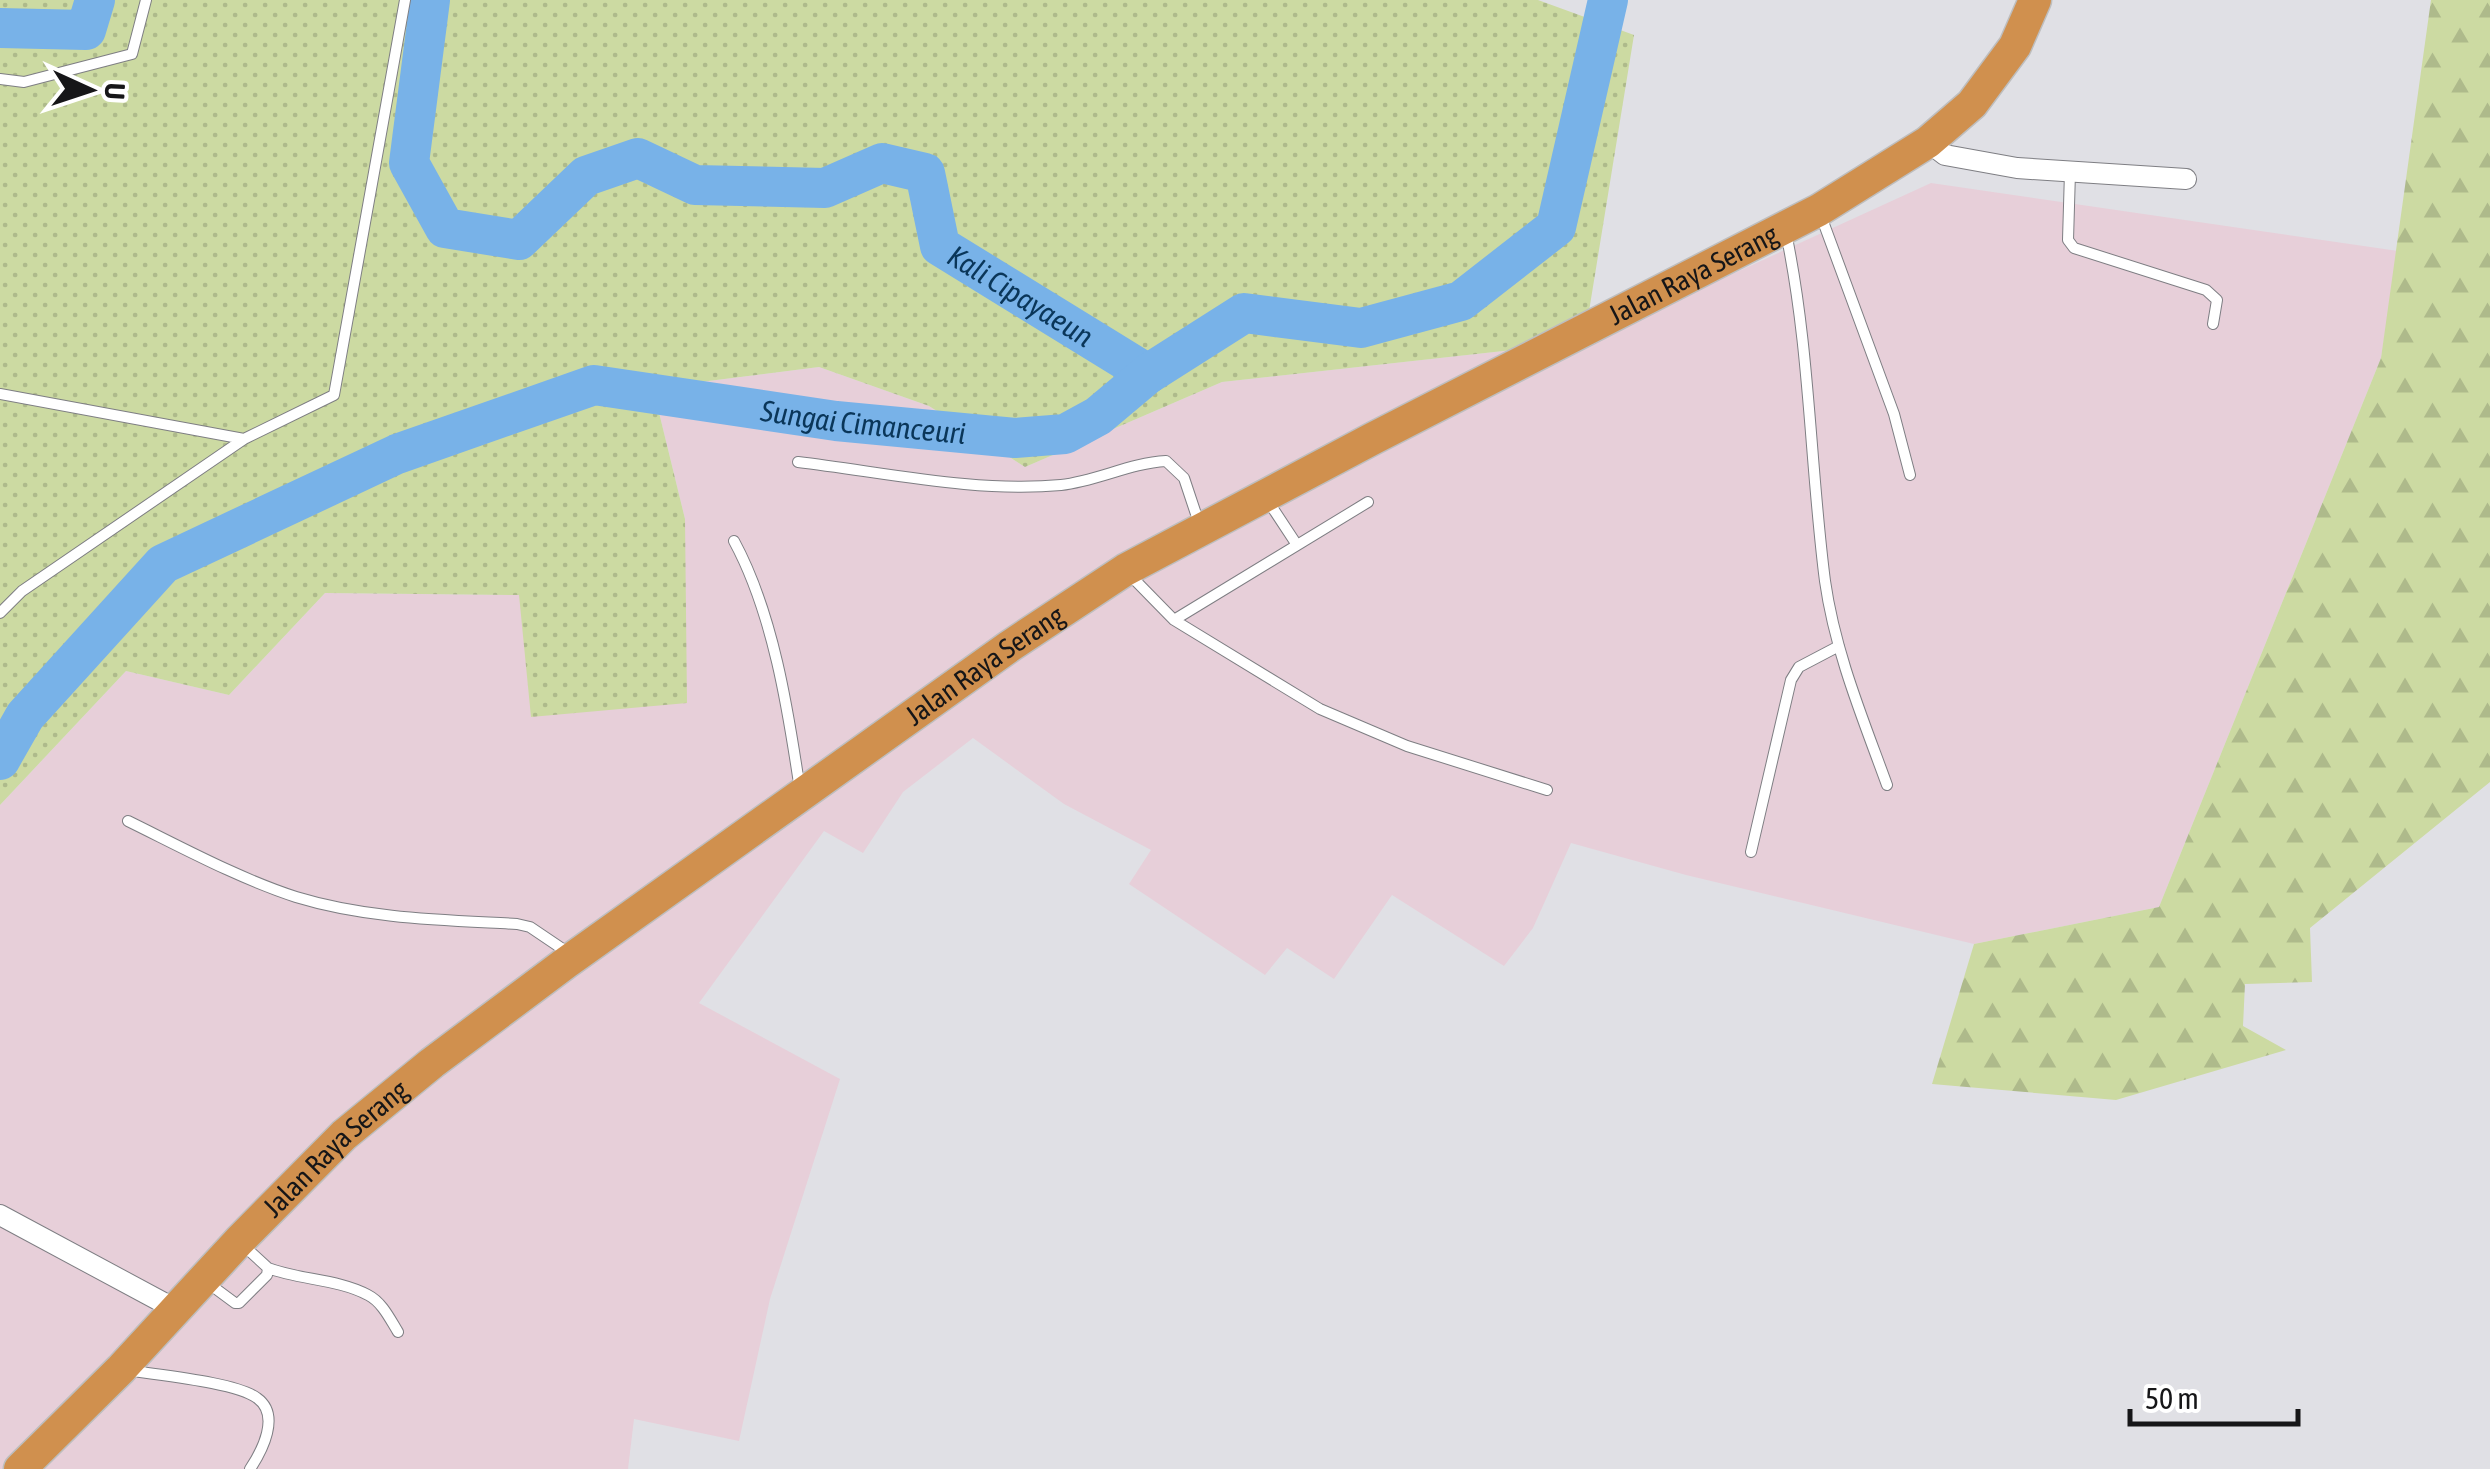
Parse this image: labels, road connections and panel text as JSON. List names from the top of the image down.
{
  "streets": {
    "highway": ["Jalan Raya Serang"]
  },
  "water": ["Kali Cipayaeun", "Sungai Cimanceuri"],
  "scale_bar": "50 m",
  "north": "right"
}
